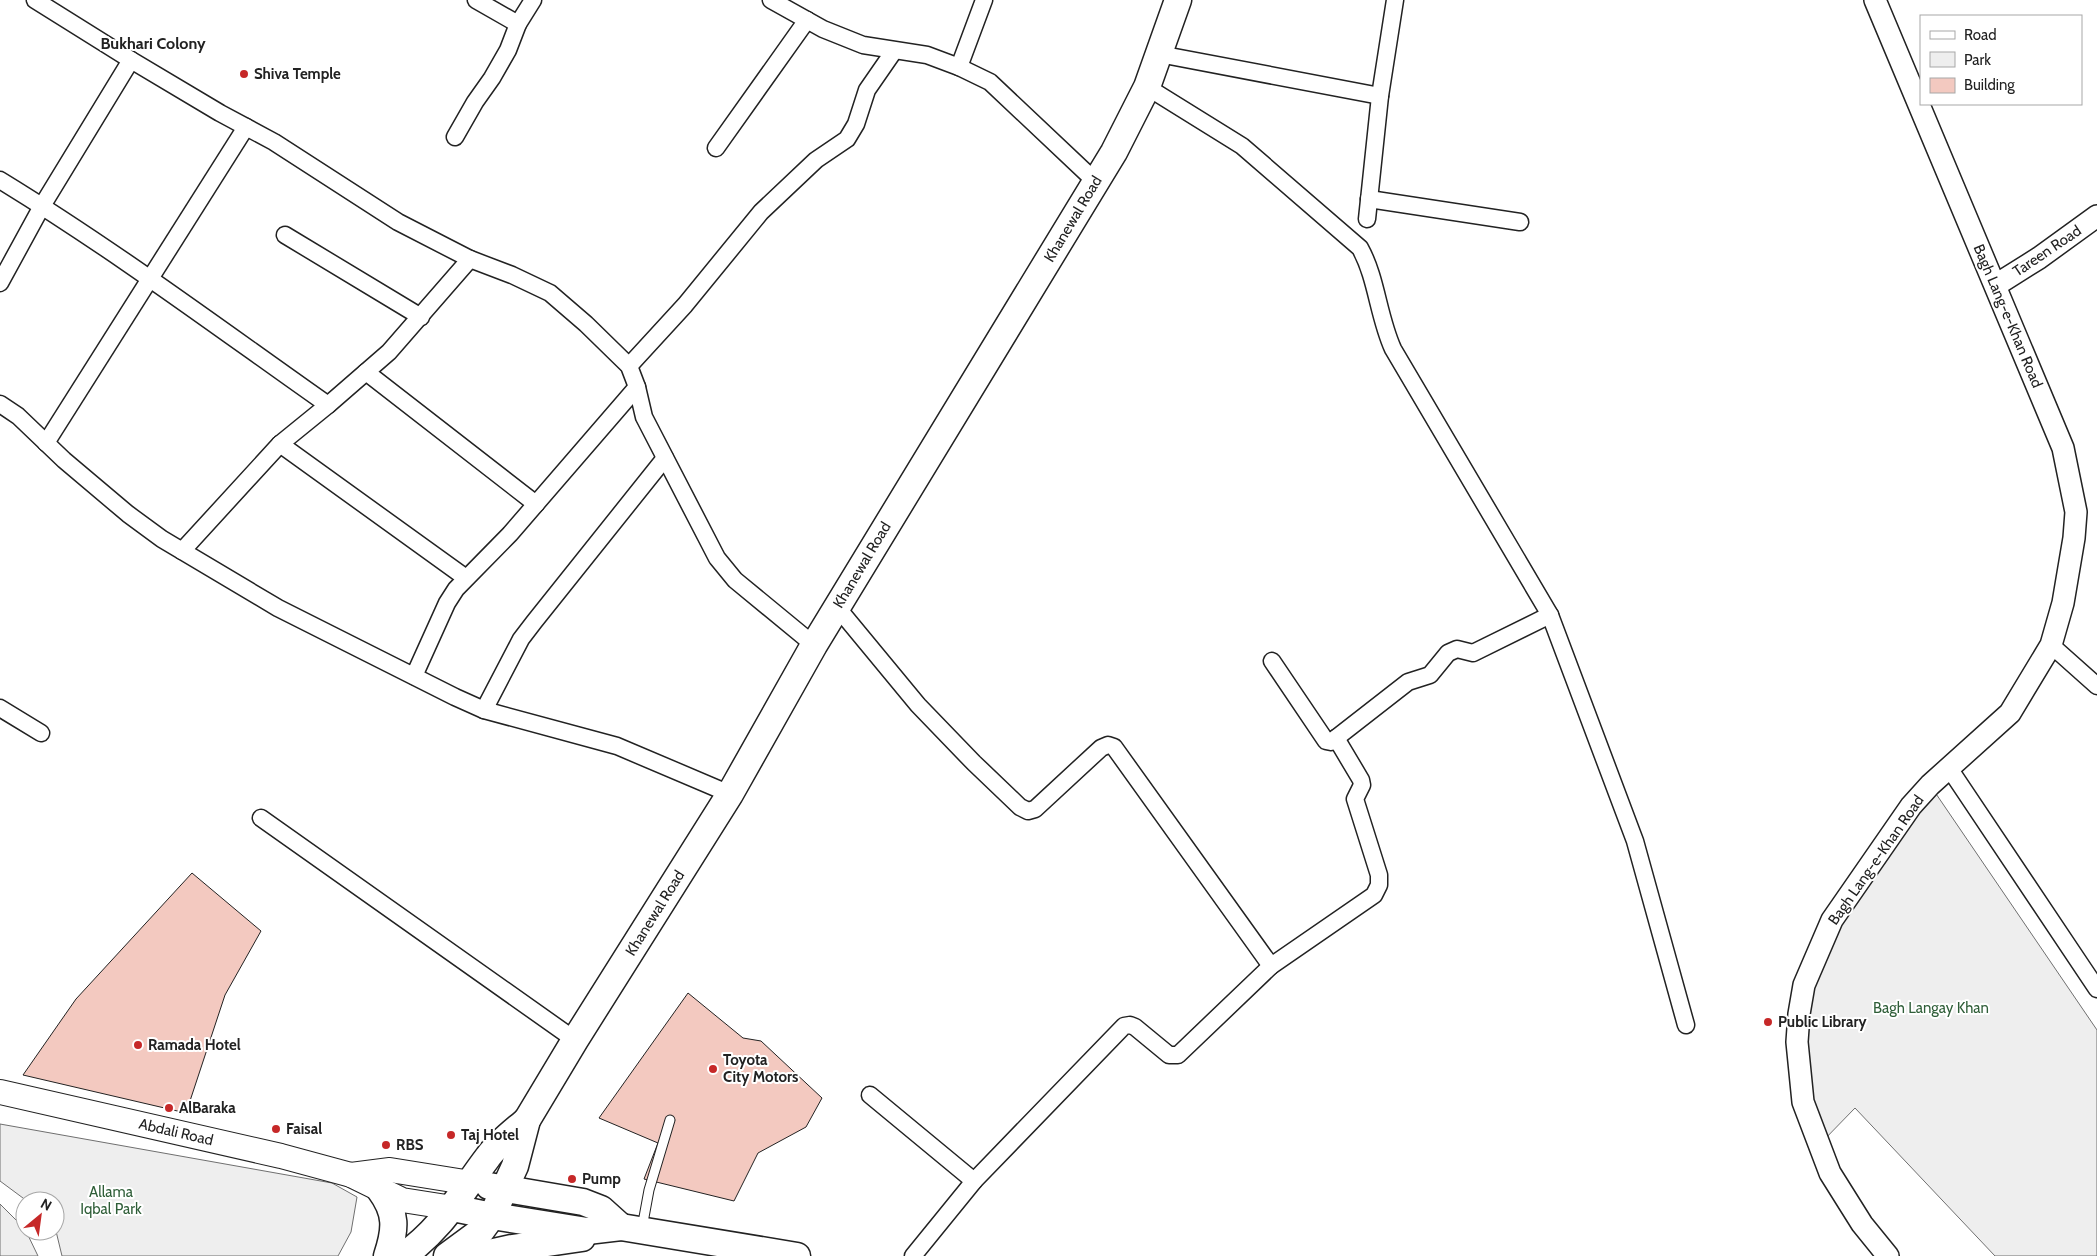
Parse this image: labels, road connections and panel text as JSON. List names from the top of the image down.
{
  "streets": {
    "main road": ["Khanewal Road", "Abdali Road"],
    "street": ["Tareen Road", "Bagh Lang-e-Khan Road"]
  },
  "crossings": [
    ["Khanewal Road", "Abdali Road"],
    ["Tareen Road", "Bagh Lang-e-Khan Road"]
  ],
  "districts": ["Bukhari Colony"],
  "parks": ["Bagh Langay Khan", "Allama Iqbal Park"],
  "places": [
    "Shiva Temple",
    "Public Library",
    "Ramada Hotel",
    "Toyota City Motors",
    "AlBaraka",
    "Faisal",
    "Taj Hotel",
    "RBS",
    "Pump"
  ],
  "legend": ["Road", "Park", "Building"],
  "north": "top right"
}
